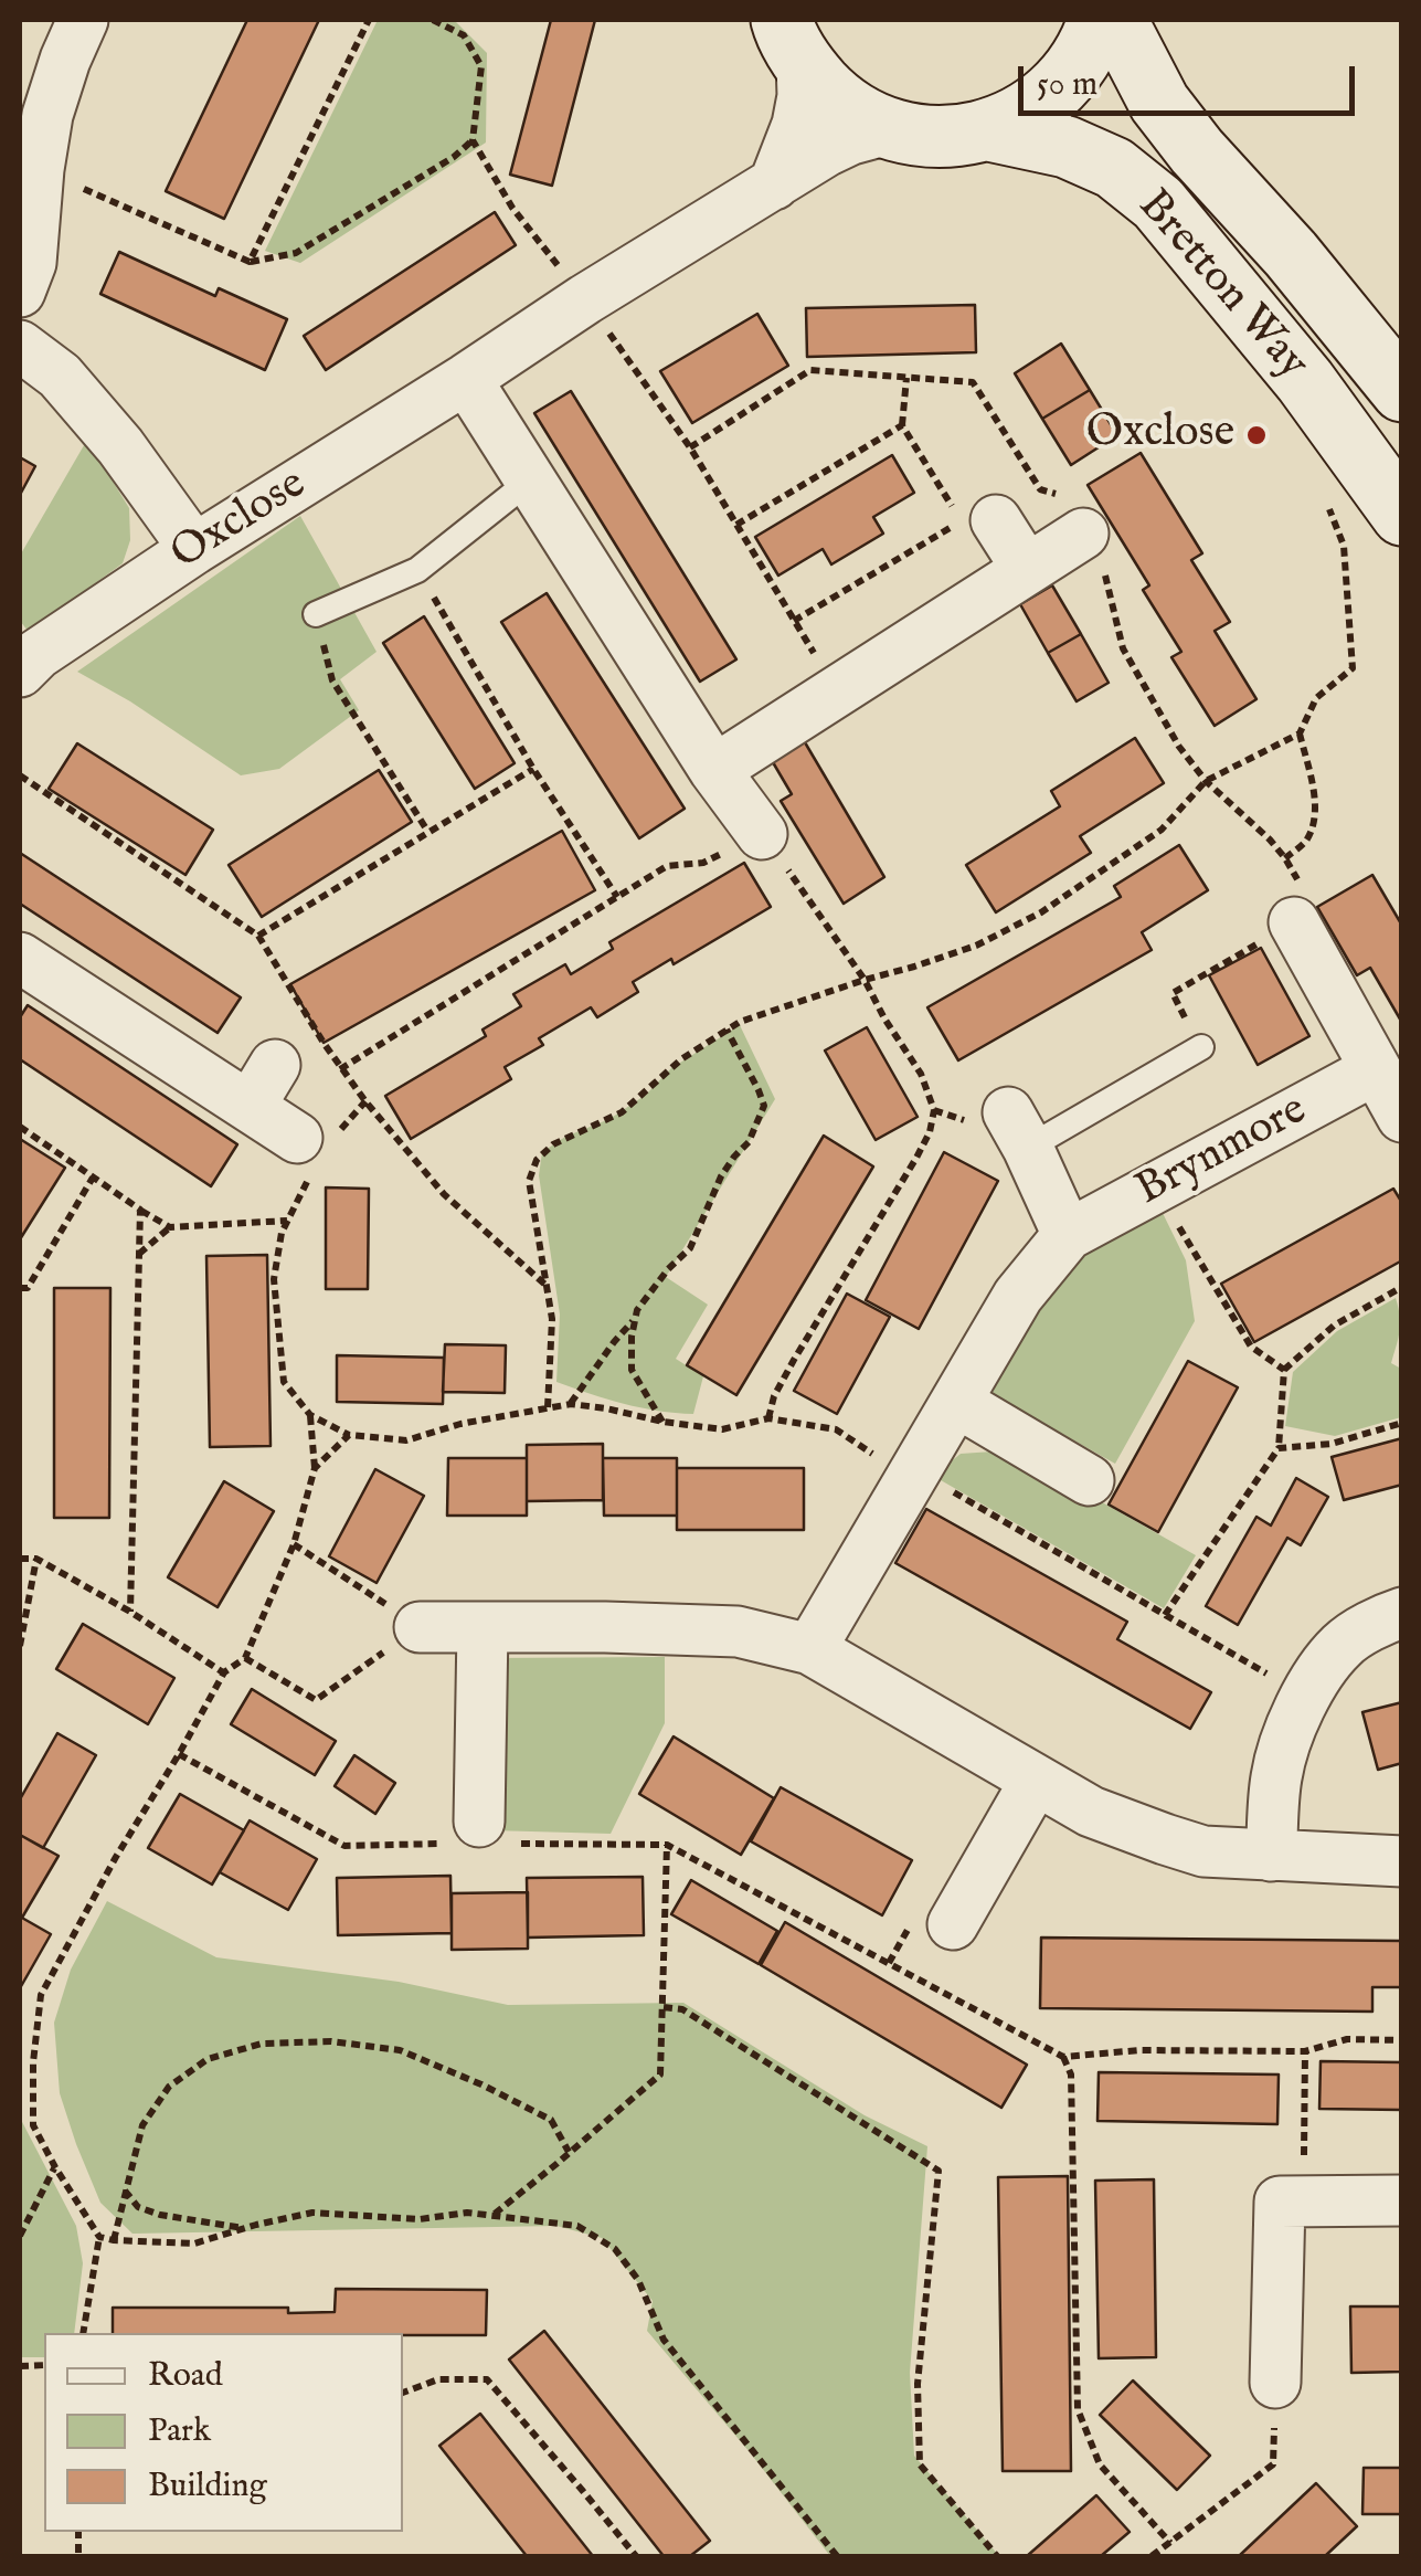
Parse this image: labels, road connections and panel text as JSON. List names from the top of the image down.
{
  "streets": {
    "street": ["Bretton Way", "Oxclose", "Brynmore"]
  },
  "places": ["Oxclose"],
  "legend": ["Road", "Park", "Building"],
  "scale_bar": "50 m"
}
